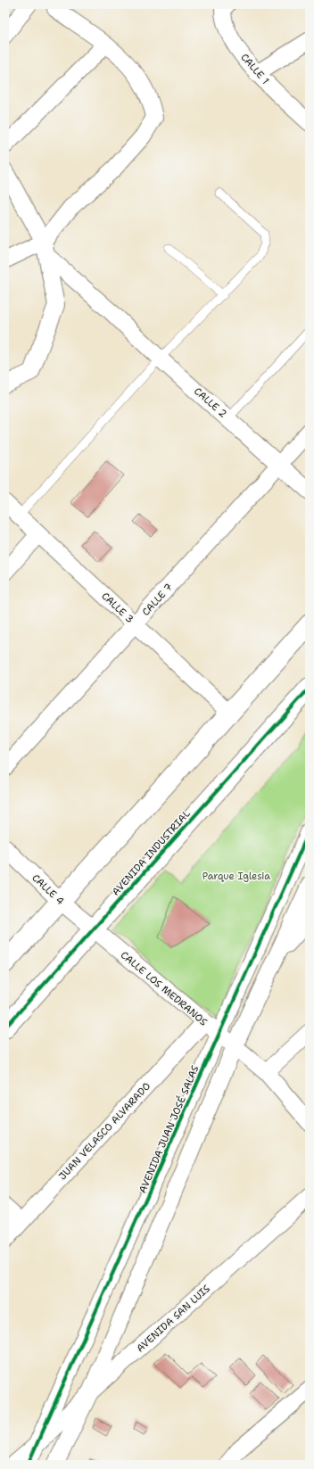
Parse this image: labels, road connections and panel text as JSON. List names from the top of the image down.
{
  "streets": {
    "street": [
      "CALLE 1",
      "CALLE 2",
      "CALLE 7",
      "CALLE 3",
      "AVENIDA INDUSTRIAL",
      "CALLE 4",
      "CALLE LOS MEDRANOS",
      "AVENIDA JUAN JOSÉ SALAS",
      "JUAN VELASCO ALVARADO",
      "AVENIDA SAN LUIS"
    ]
  },
  "crossings": [
    ["CALLE 2", "CALLE 7"],
    ["CALLE 7", "CALLE 3"],
    ["AVENIDA INDUSTRIAL", "CALLE 4"],
    ["AVENIDA INDUSTRIAL", "CALLE LOS MEDRANOS"],
    ["CALLE 4", "CALLE LOS MEDRANOS"],
    ["CALLE LOS MEDRANOS", "AVENIDA JUAN JOSÉ SALAS"],
    ["CALLE LOS MEDRANOS", "JUAN VELASCO ALVARADO"],
    ["AVENIDA JUAN JOSÉ SALAS", "AVENIDA SAN LUIS"]
  ],
  "parks": ["Parque Iglesia"]
}
